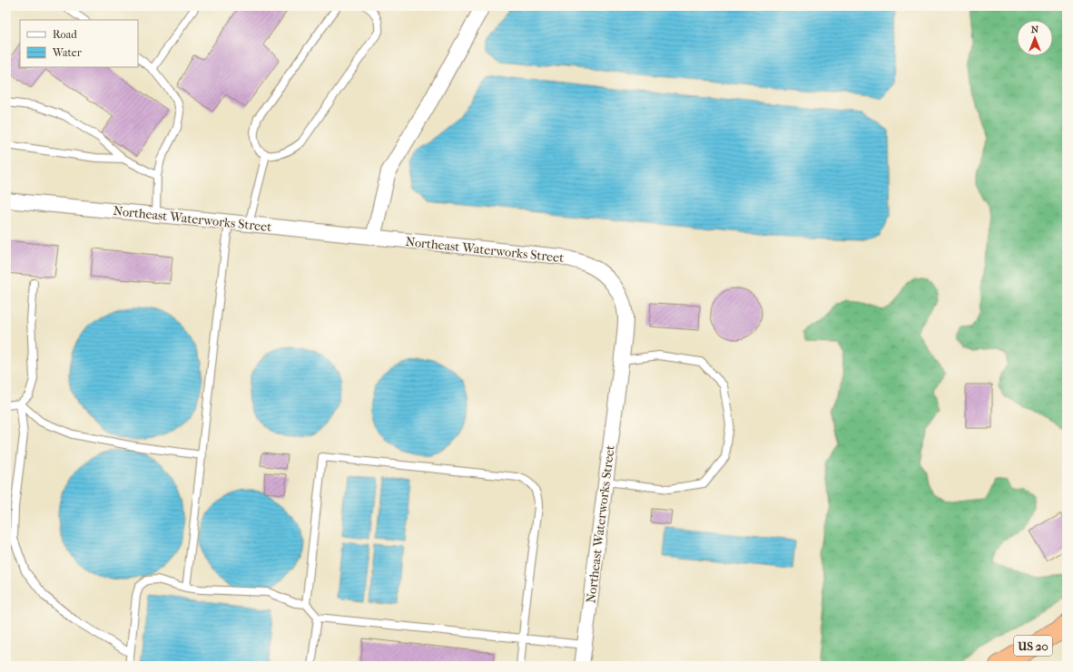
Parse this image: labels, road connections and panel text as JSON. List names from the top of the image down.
{
  "streets": {
    "highway": ["US 20"],
    "street": ["Northeast Waterworks Street"]
  },
  "legend": ["Road", "Water"],
  "north": "top"
}
